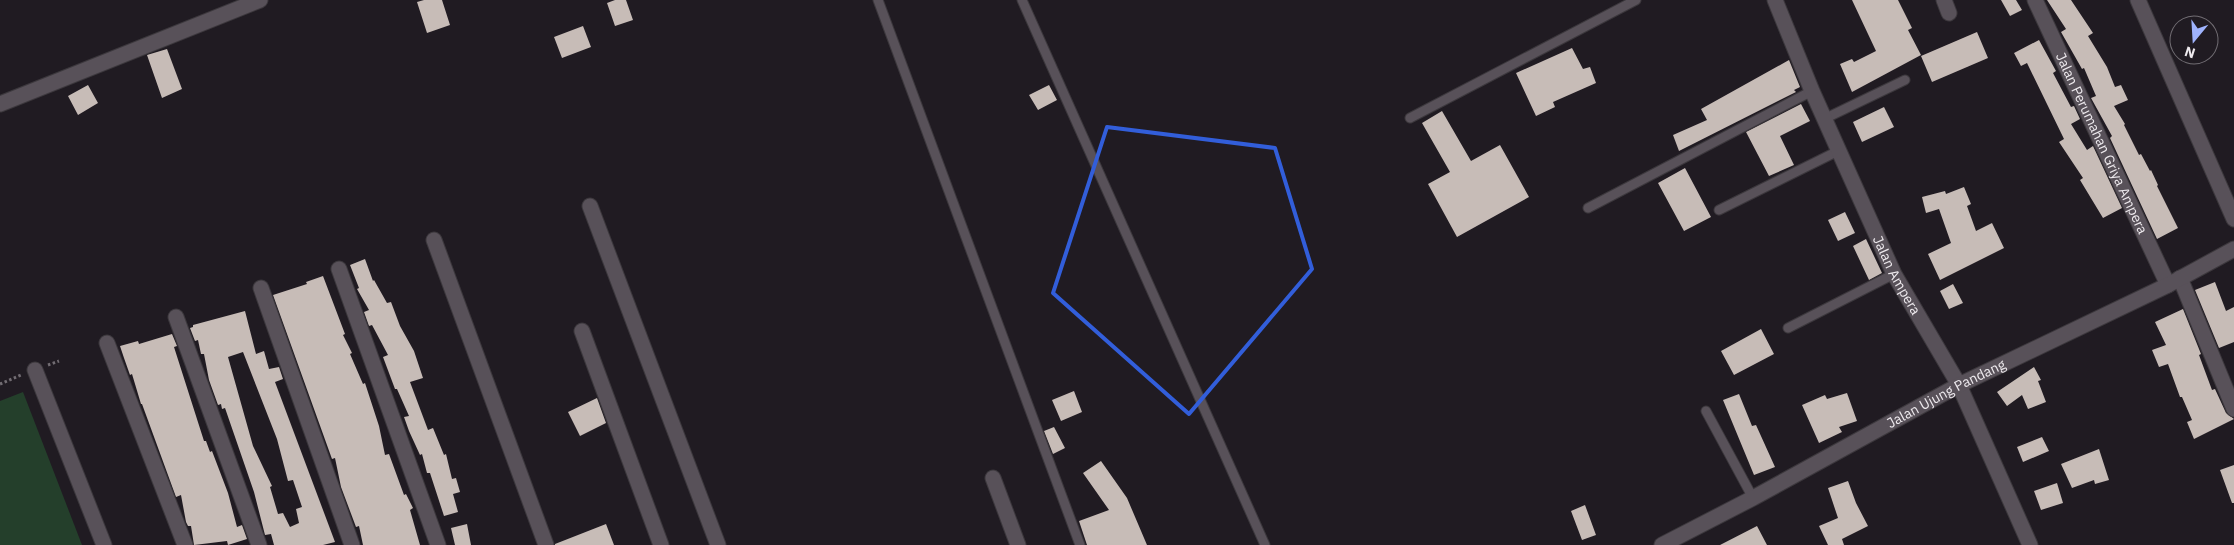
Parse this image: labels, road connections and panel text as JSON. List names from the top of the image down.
{
  "streets": {
    "street": ["Jalan Perumahan Griya Ampera", "Jalan Ampera", "Jalan Ujung Pandang"]
  },
  "crossings": [
    ["Jalan Perumahan Griya Ampera", "Jalan Ujung Pandang"],
    ["Jalan Ampera", "Jalan Ujung Pandang"]
  ],
  "north": "bottom"
}
